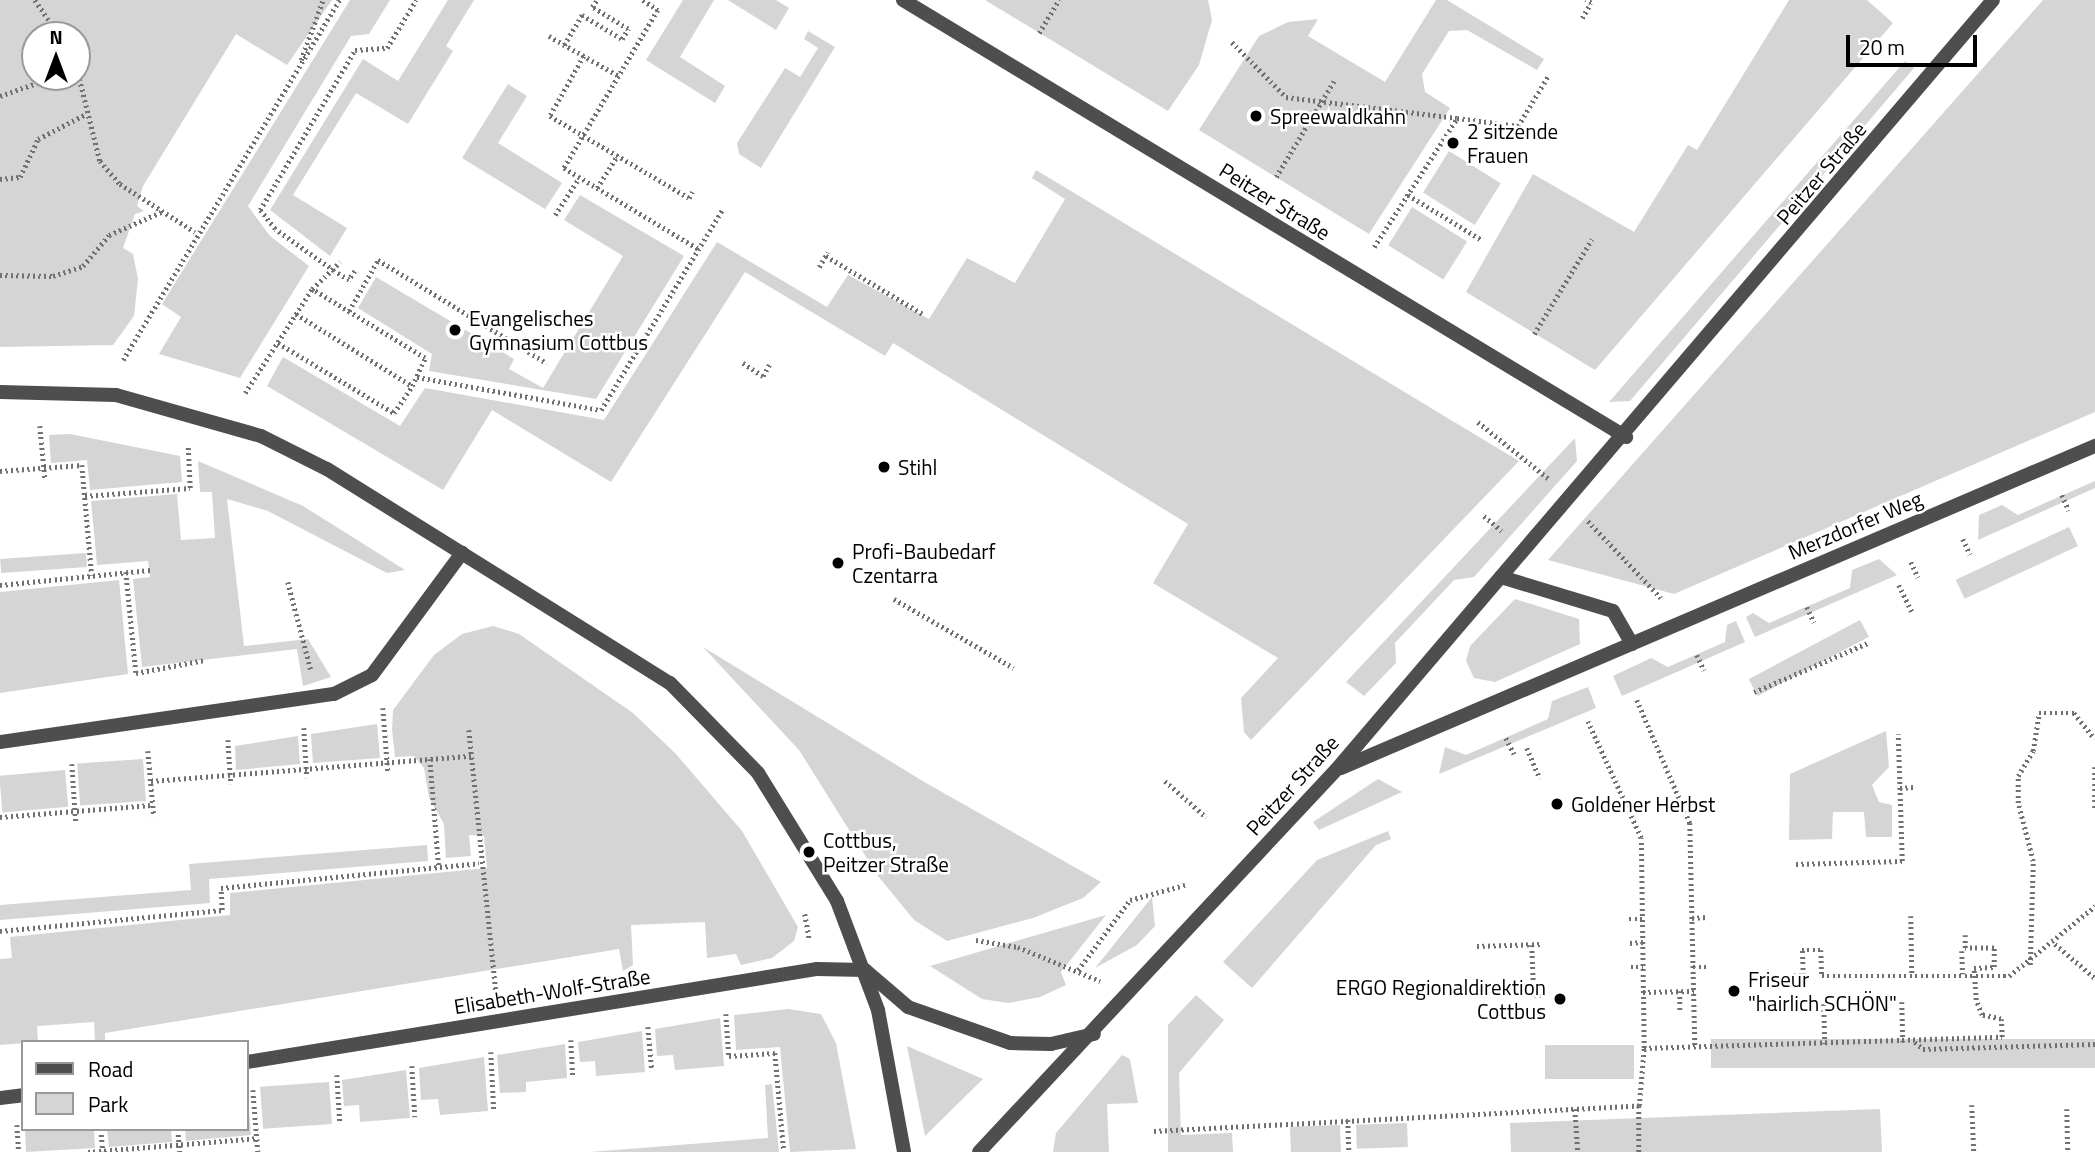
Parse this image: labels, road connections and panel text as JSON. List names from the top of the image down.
{
  "streets": {
    "street": ["Peitzer Straße", "Merzdorfer Weg", "Elisabeth-Wolf-Straße"]
  },
  "crossings": [
    ["Peitzer Straße", "Merzdorfer Weg"]
  ],
  "places": [
    "Spreewaldkahn",
    "2 sitzende Frauen",
    "Evangelisches Gymnasium Cottbus",
    "Stihl",
    "Profi-Baubedarf Czentarra",
    "Goldener Herbst",
    "Cottbus, Peitzer Straße",
    "Friseur \"hairlich SCHÖN\"",
    "ERGO Regionaldirektion Cottbus"
  ],
  "legend": ["Road", "Park"],
  "scale_bar": "20 m",
  "north": "top"
}
